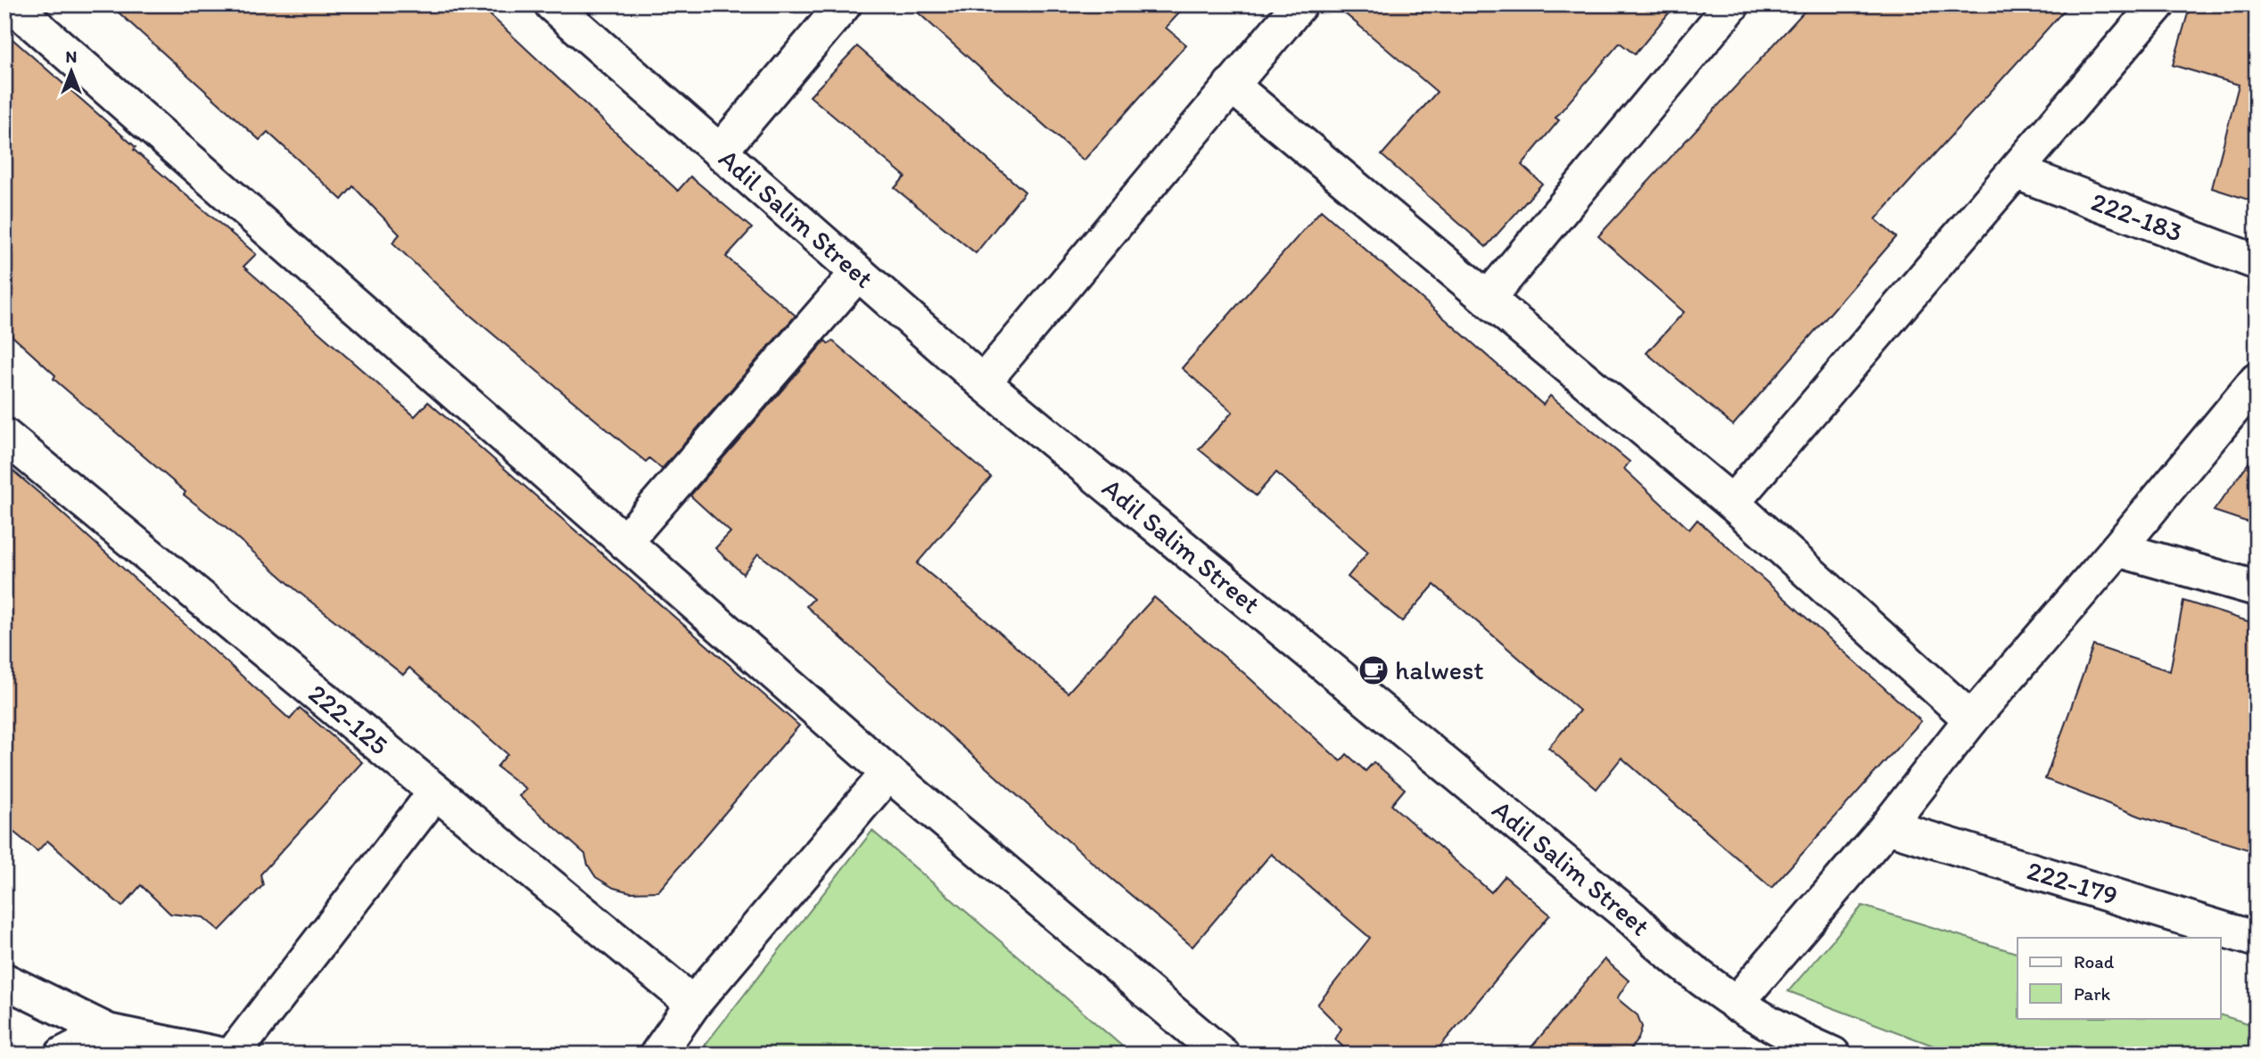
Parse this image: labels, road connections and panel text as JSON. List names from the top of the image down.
{
  "streets": {
    "street": [
      "222-183",
      "Adil Salim Street",
      "222-125",
      "222-179"
    ]
  },
  "places": {
    "cafe": ["halwest"]
  },
  "legend": ["Road", "Park"],
  "north": "top"
}
